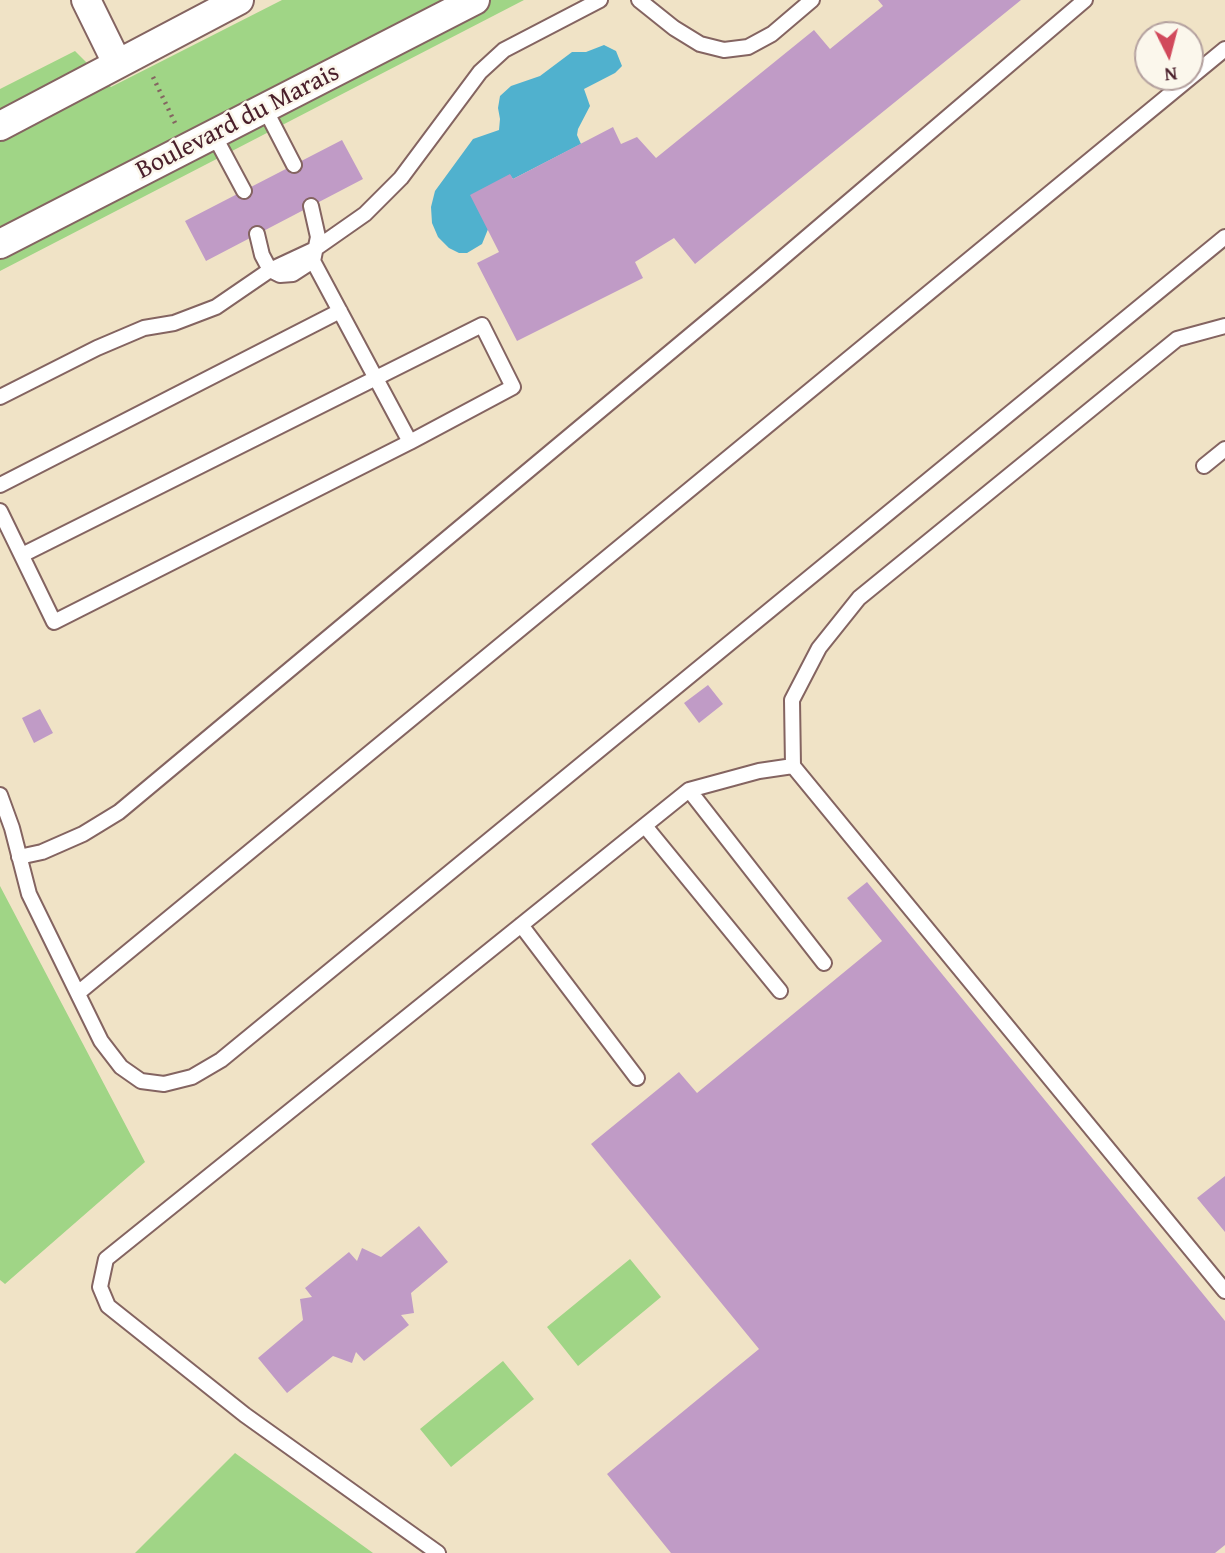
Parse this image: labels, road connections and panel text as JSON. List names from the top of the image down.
{
  "streets": {
    "street": ["Boulevard du Marais"]
  },
  "north": "bottom"
}
